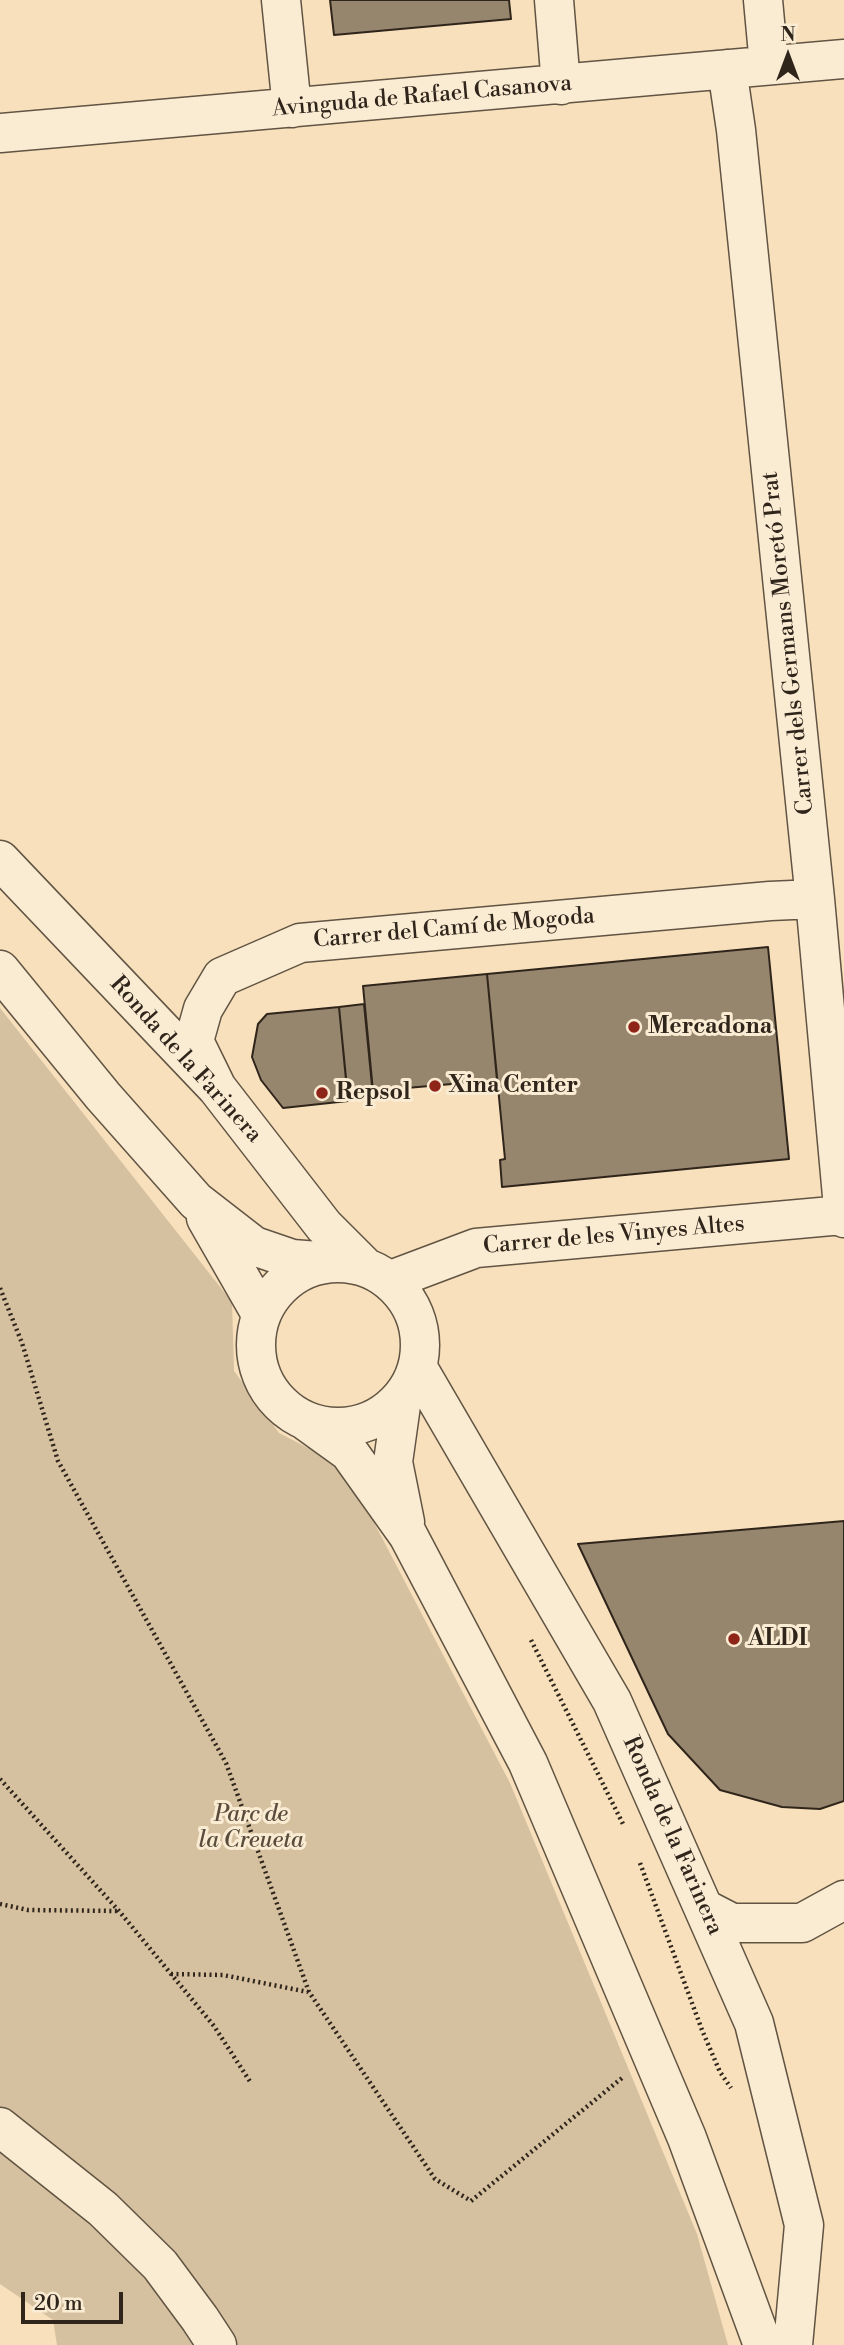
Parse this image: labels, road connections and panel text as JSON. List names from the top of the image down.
{
  "streets": {
    "street": [
      "Avinguda de Rafael Casanova",
      "Carrer dels Germans Moretó Prat",
      "Carrer del Camí de Mogoda",
      "Ronda de la Farinera",
      "Carrer de les Vinyes Altes"
    ]
  },
  "crossings": [
    ["Avinguda de Rafael Casanova", "Carrer dels Germans Moretó Prat"],
    ["Carrer dels Germans Moretó Prat", "Carrer del Camí de Mogoda"],
    ["Carrer dels Germans Moretó Prat", "Carrer de les Vinyes Altes"],
    ["Carrer del Camí de Mogoda", "Ronda de la Farinera"],
    ["Ronda de la Farinera", "Carrer de les Vinyes Altes"]
  ],
  "parks": ["Parc de la Creueta"],
  "places": [
    "Mercadona",
    "Xina Center",
    "Repsol",
    "ALDI"
  ],
  "scale_bar": "20 m",
  "north": "top"
}
